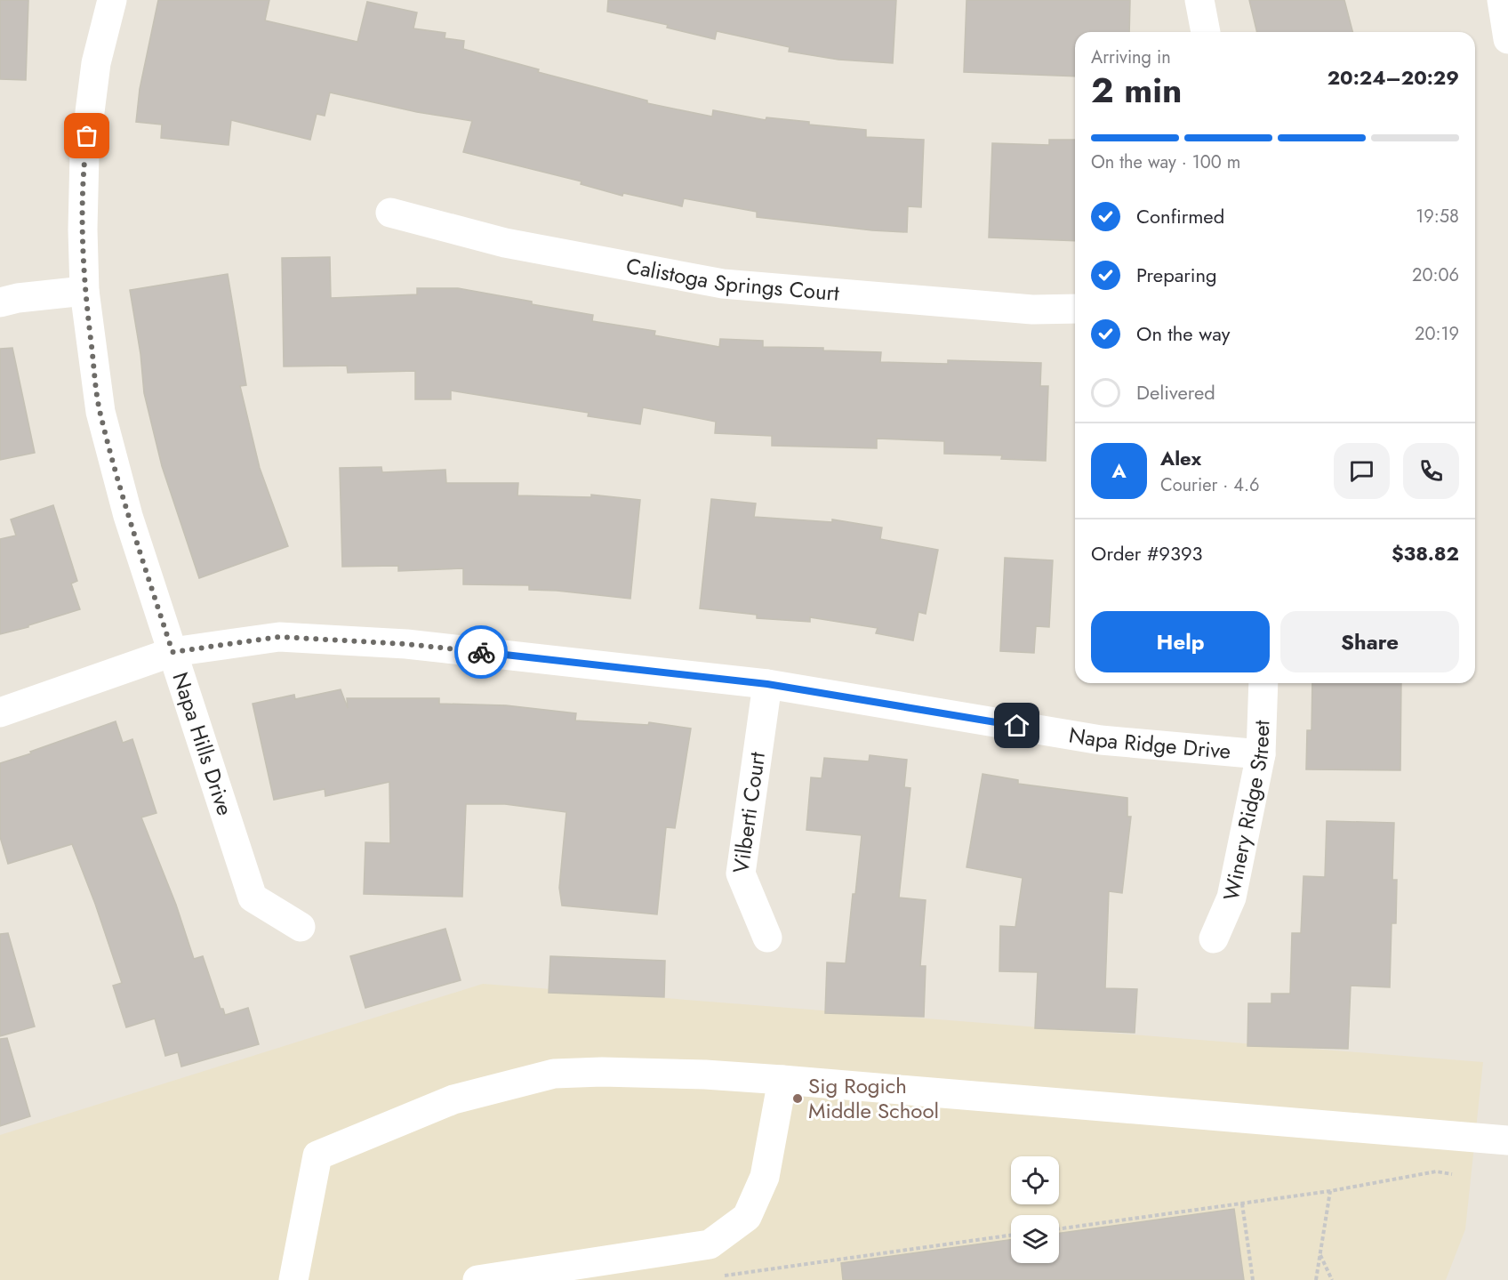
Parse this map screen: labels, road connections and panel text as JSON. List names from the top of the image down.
{
  "streets": {
    "street": [
      "Calistoga Springs Court",
      "Napa Ridge Drive",
      "Napa Hills Drive",
      "Winery Ridge Street",
      "Vilberti Court"
    ]
  },
  "crossings": [
    ["Napa Ridge Drive", "Napa Hills Drive"],
    ["Napa Ridge Drive", "Winery Ridge Street"],
    ["Napa Ridge Drive", "Vilberti Court"]
  ],
  "places": ["Sig Rogich Middle School"],
  "page": {
    "heading": ["2 min", "Arriving in", "20:24–20:29"],
    "panel": [
      "Alex",
      "Courier · 4.6",
      "Order #9393",
      "$38.82"
    ],
    "bar": "On the way · 100 m",
    "list": [
      ["Confirmed", "19:58"],
      ["Preparing", "20:06"],
      ["On the way", "20:19"],
      "Delivered"
    ],
    "round": "A",
    "buttons": ["Help", "Share"]
  }
}
